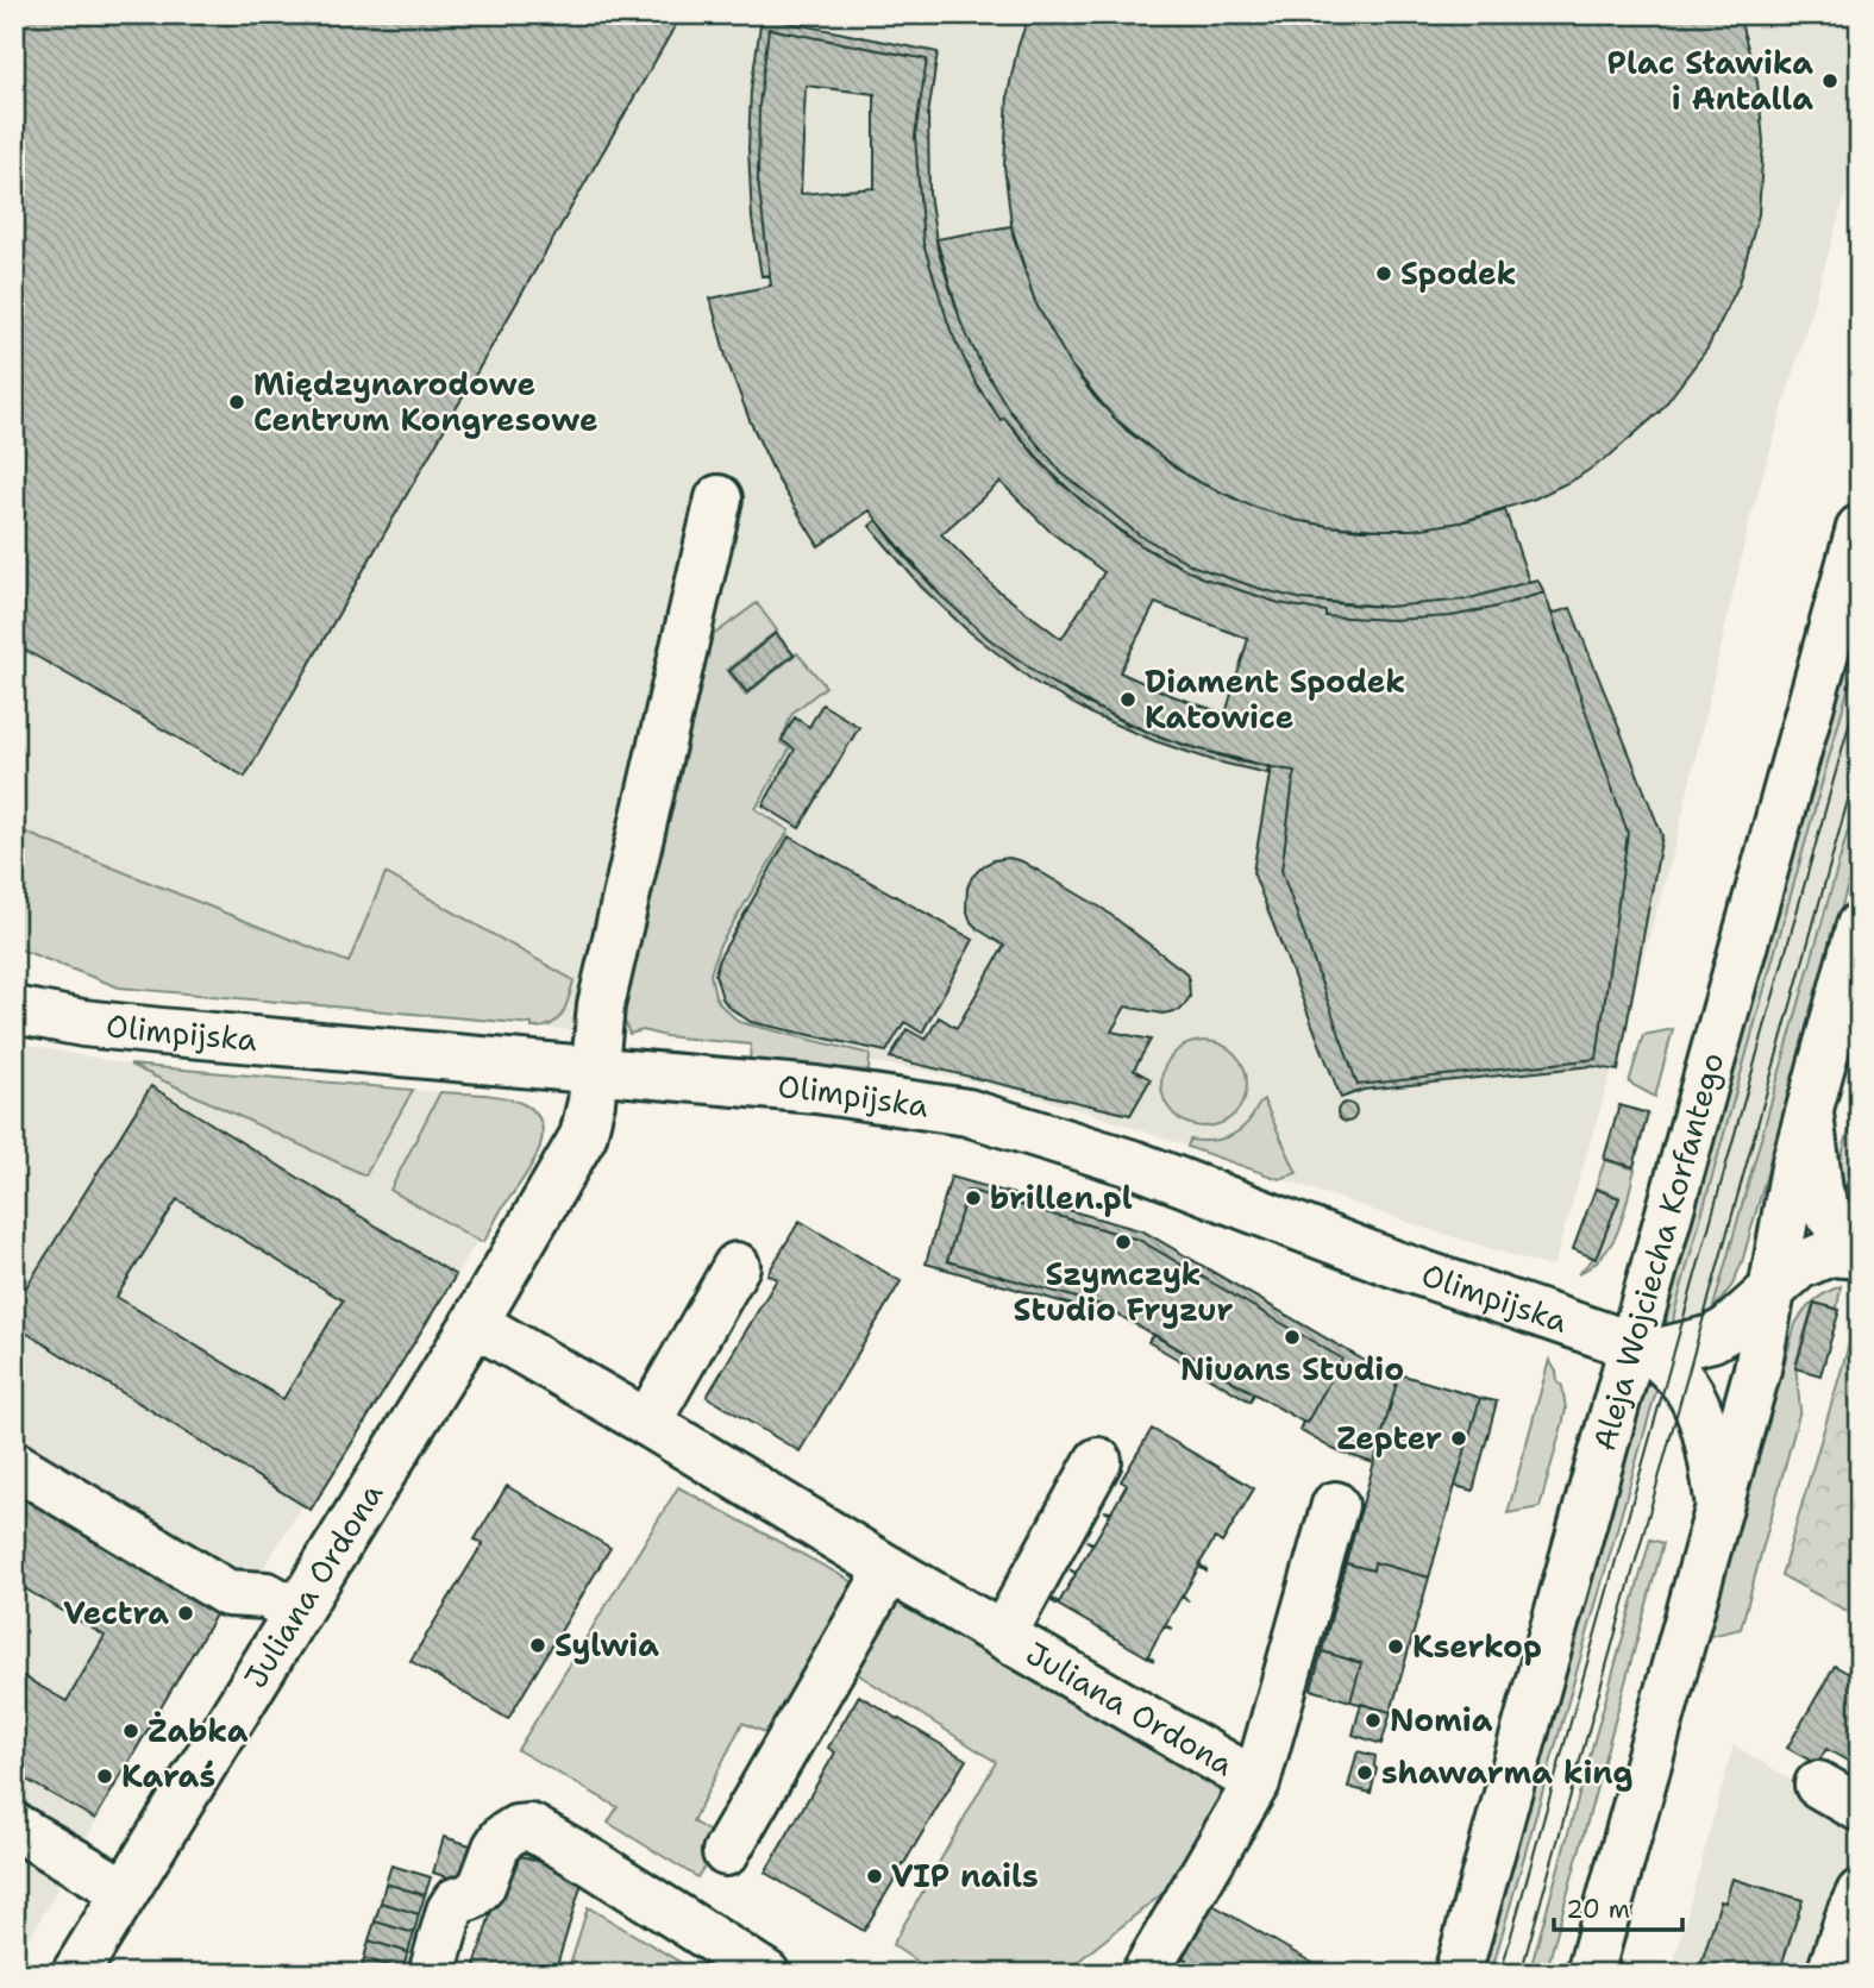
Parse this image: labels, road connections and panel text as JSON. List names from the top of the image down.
{
  "streets": {
    "street": ["Olimpijska", "Aleja Wojciecha Korfantego", "Juliana Ordona"]
  },
  "crossings": [
    ["Olimpijska", "Aleja Wojciecha Korfantego"],
    ["Olimpijska", "Juliana Ordona"]
  ],
  "places": [
    "Plac Sławika i Antalla",
    "Spodek",
    "Międzynarodowe Centrum Kongresowe",
    "Diament Spodek Katowice",
    "brillen.pl",
    "Szymczyk Studio Fryzur",
    "Niuans Studio",
    "Zepter",
    "Vectra",
    "Sylwia",
    "Kserkop",
    "Nomia",
    "Żabka",
    "shawarma king",
    "Karaś",
    "VIP nails"
  ],
  "scale_bar": "20 m"
}
